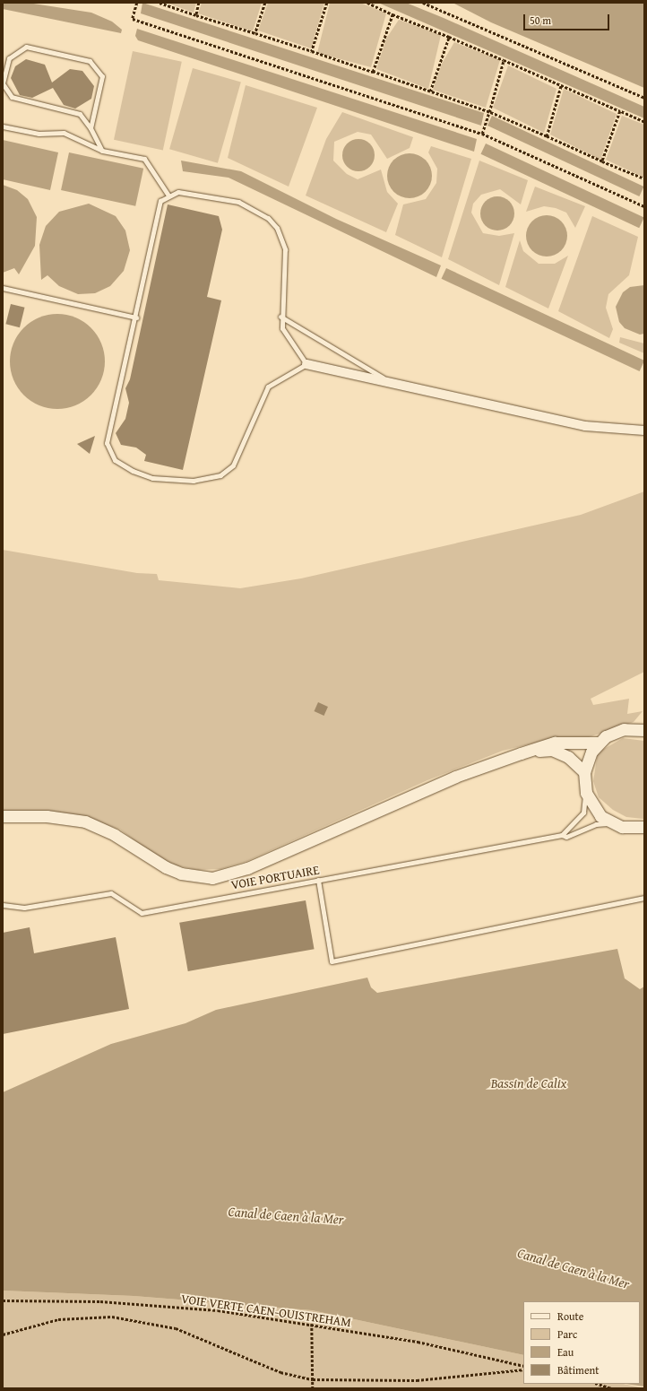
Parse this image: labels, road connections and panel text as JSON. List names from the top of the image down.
{
  "streets": {
    "lane": ["VOIE PORTUAIRE"],
    "path": ["VOIE VERTE CAEN-OUISTREHAM"]
  },
  "water": ["Bassin de Calix", "Canal de Caen à la Mer"],
  "legend": [
    "Route",
    "Parc",
    "Eau",
    "Bâtiment"
  ],
  "scale_bar": "50 m"
}
